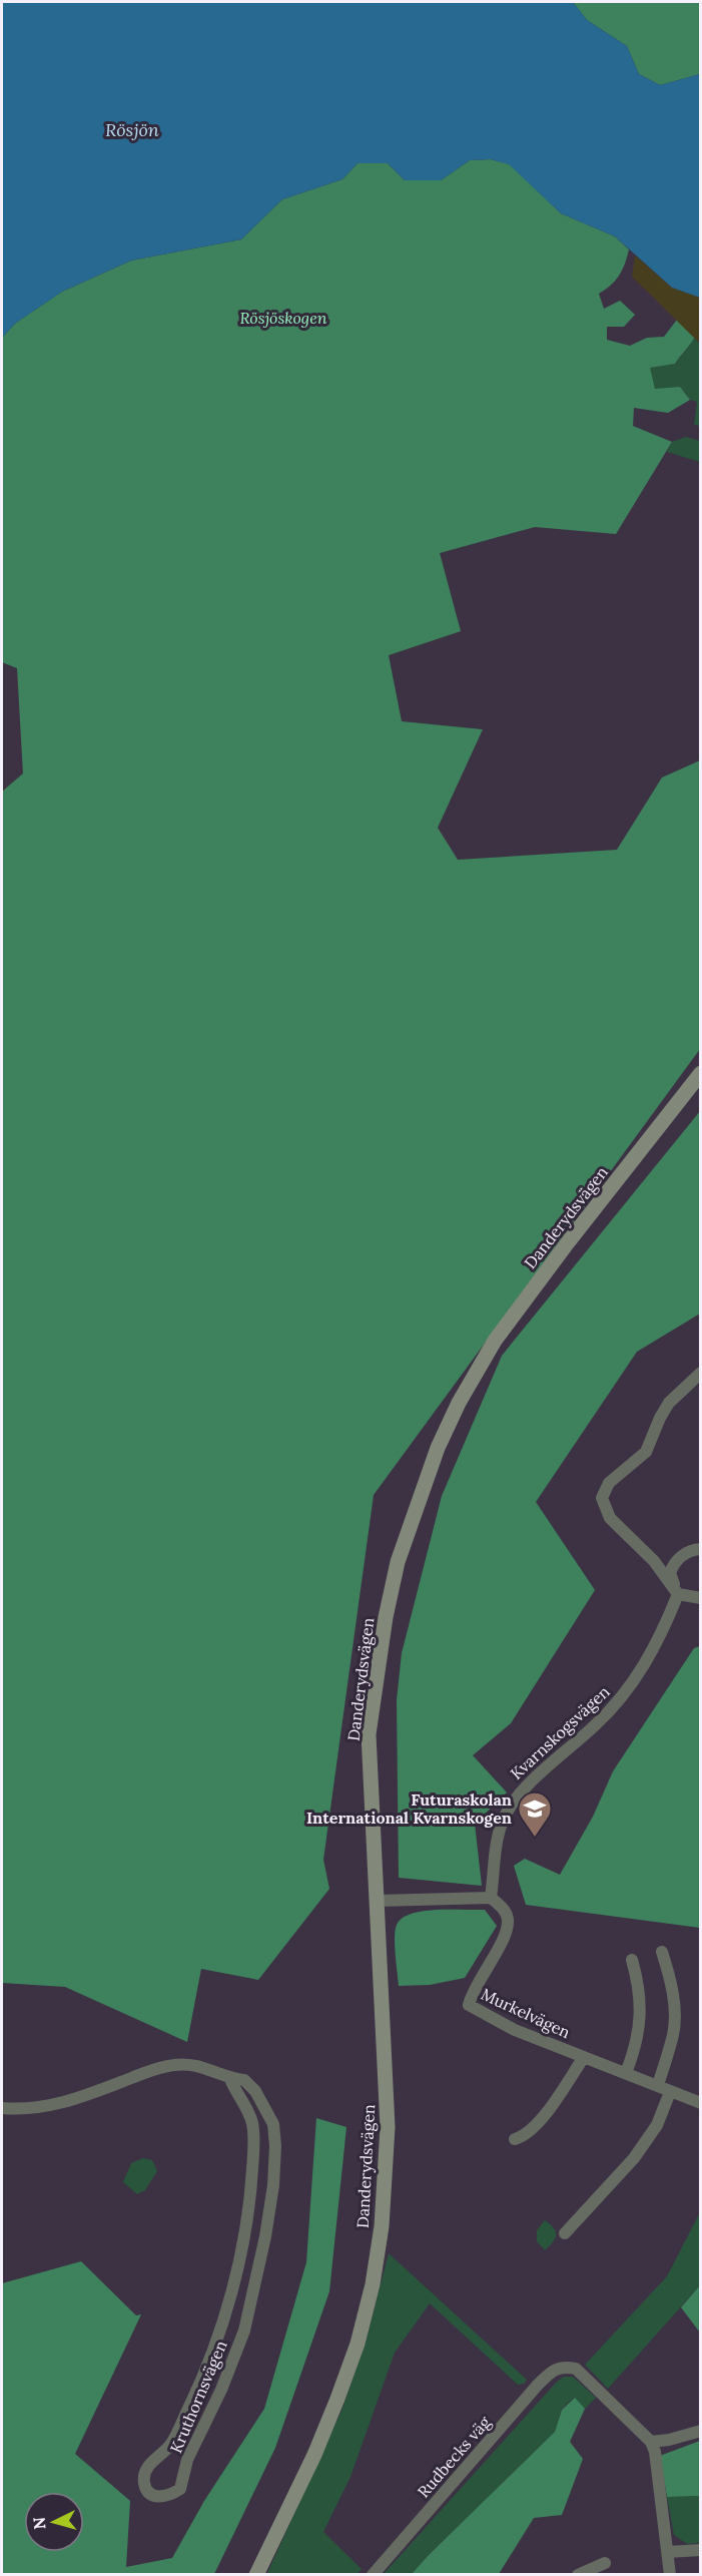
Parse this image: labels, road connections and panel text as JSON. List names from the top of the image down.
{
  "streets": {
    "main road": ["Danderydsvägen"],
    "street": [
      "Kvarnskogsvägen",
      "Murkelvägen",
      "Kruthornsvägen",
      "Rudbecks väg"
    ]
  },
  "crossings": [
    ["Kvarnskogsvägen", "Murkelvägen"]
  ],
  "water": ["Rösjön"],
  "parks": ["Rösjöskogen"],
  "places": {
    "school or university": ["Futuraskolan International Kvarnskogen"]
  },
  "north": "left"
}
